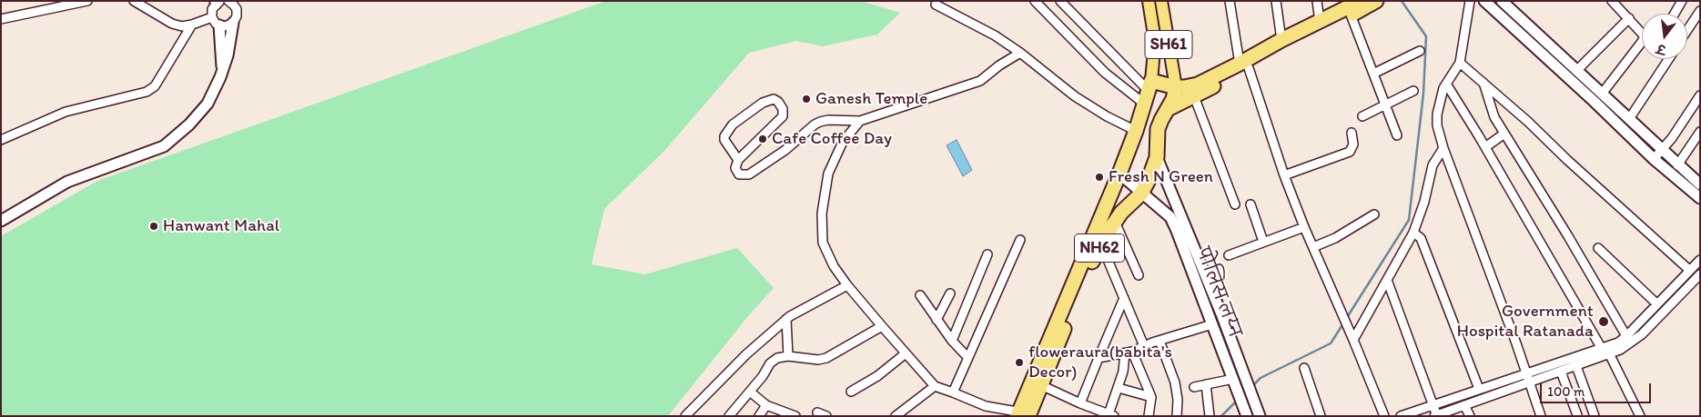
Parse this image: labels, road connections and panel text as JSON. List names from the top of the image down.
{
  "streets": {
    "highway": ["NH62"],
    "main road": ["SH61"],
    "street": ["पोलिस लय्न"]
  },
  "crossings": [
    ["SH61", "NH62"],
    ["NH62", "पोलिस लय्न"]
  ],
  "places": [
    "Ganesh Temple",
    "Cafe Coffee Day",
    "Fresh N Green",
    "Hanwant Mahal",
    "Government Hospital Ratanada",
    "floweraura(babita's Decor)"
  ],
  "scale_bar": "100 m",
  "north": "bottom"
}
